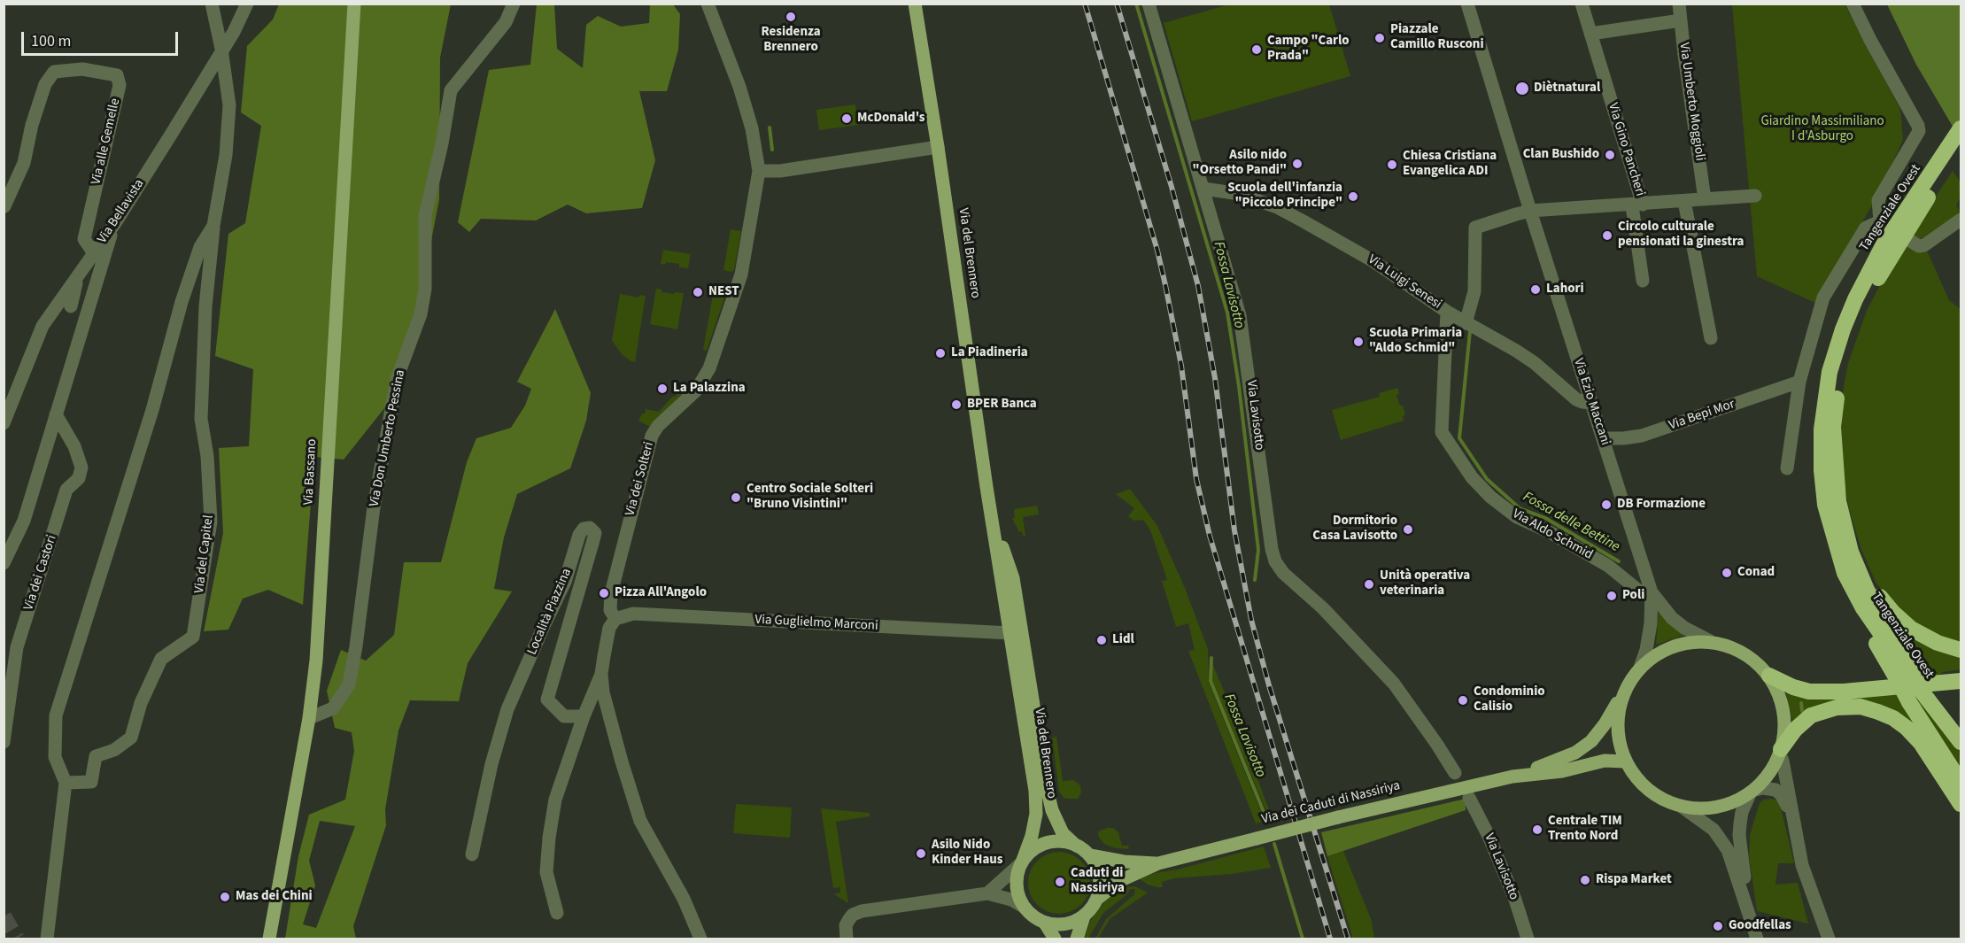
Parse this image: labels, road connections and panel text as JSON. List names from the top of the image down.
{
  "streets": {
    "highway": ["Tangenziale Ovest"],
    "main road": ["Via del Brennero", "Via Bassano", "Via dei Caduti di Nassiriya"],
    "street": [
      "Via Umberto Moggioli",
      "Via alle Gemelle",
      "Via Gino Pancheri",
      "Via Bellavista",
      "Via Luigi Senesi",
      "Via Ezio Maccani",
      "Via Lavisotto",
      "Via Bepi Mor",
      "Via Don Umberto Pessina",
      "Via dei Solteri",
      "Via Aldo Schmid",
      "Via del Capitel",
      "Via dei Castori",
      "Località Piazzina",
      "Via Guglielmo Marconi"
    ]
  },
  "crossings": [
    ["Via alle Gemelle", "Via Bellavista"],
    ["Via Bellavista", "Via del Capitel"],
    ["Via del Brennero", "Via Guglielmo Marconi"],
    ["Via del Brennero", "Via dei Caduti di Nassiriya"],
    ["Via Luigi Senesi", "Via Ezio Maccani"],
    ["Via Luigi Senesi", "Via Lavisotto"],
    ["Via Luigi Senesi", "Via Aldo Schmid"],
    ["Via Ezio Maccani", "Via Bepi Mor"],
    ["Via Ezio Maccani", "Via Aldo Schmid"],
    ["Via Ezio Maccani", "Via dei Caduti di Nassiriya"],
    ["Via Don Umberto Pessina", "Via Bassano"],
    ["Via dei Solteri", "Via Guglielmo Marconi"]
  ],
  "water": ["Fossa Lavisotto", "Fossa delle Bettine"],
  "parks": ["Giardino Massimiliano I d'Asburgo"],
  "places": [
    "Residenza Brennero",
    "Piazzale Camillo Rusconi",
    "Campo \"Carlo Prada\"",
    "Diètnatural",
    "McDonald's",
    "Clan Bushido",
    "Asilo nido \"Orsetto Pandi\"",
    "Chiesa Cristiana Evangelica ADI",
    "Scuola dell'infanzia \"Piccolo Principe\"",
    "Circolo culturale pensionati la ginestra",
    "Lahori",
    "NEST",
    "Scuola Primaria \"Aldo Schmid\"",
    "La Piadineria",
    "La Palazzina",
    "BPER Banca",
    "Centro Sociale Solteri \"Bruno Visintini\"",
    "DB Formazione",
    "Dormitorio Casa Lavisotto",
    "Conad",
    "Unità operativa veterinaria",
    "Pizza All'Angolo",
    "Poli",
    "Lidl",
    "Condominio Calisio",
    "Centrale TIM Trento Nord",
    "Asilo Nido Kinder Haus",
    "Rispa Market",
    "Caduti di Nassiriya",
    "Mas dei Chini",
    "Goodfellas"
  ],
  "scale_bar": "100 m"
}
